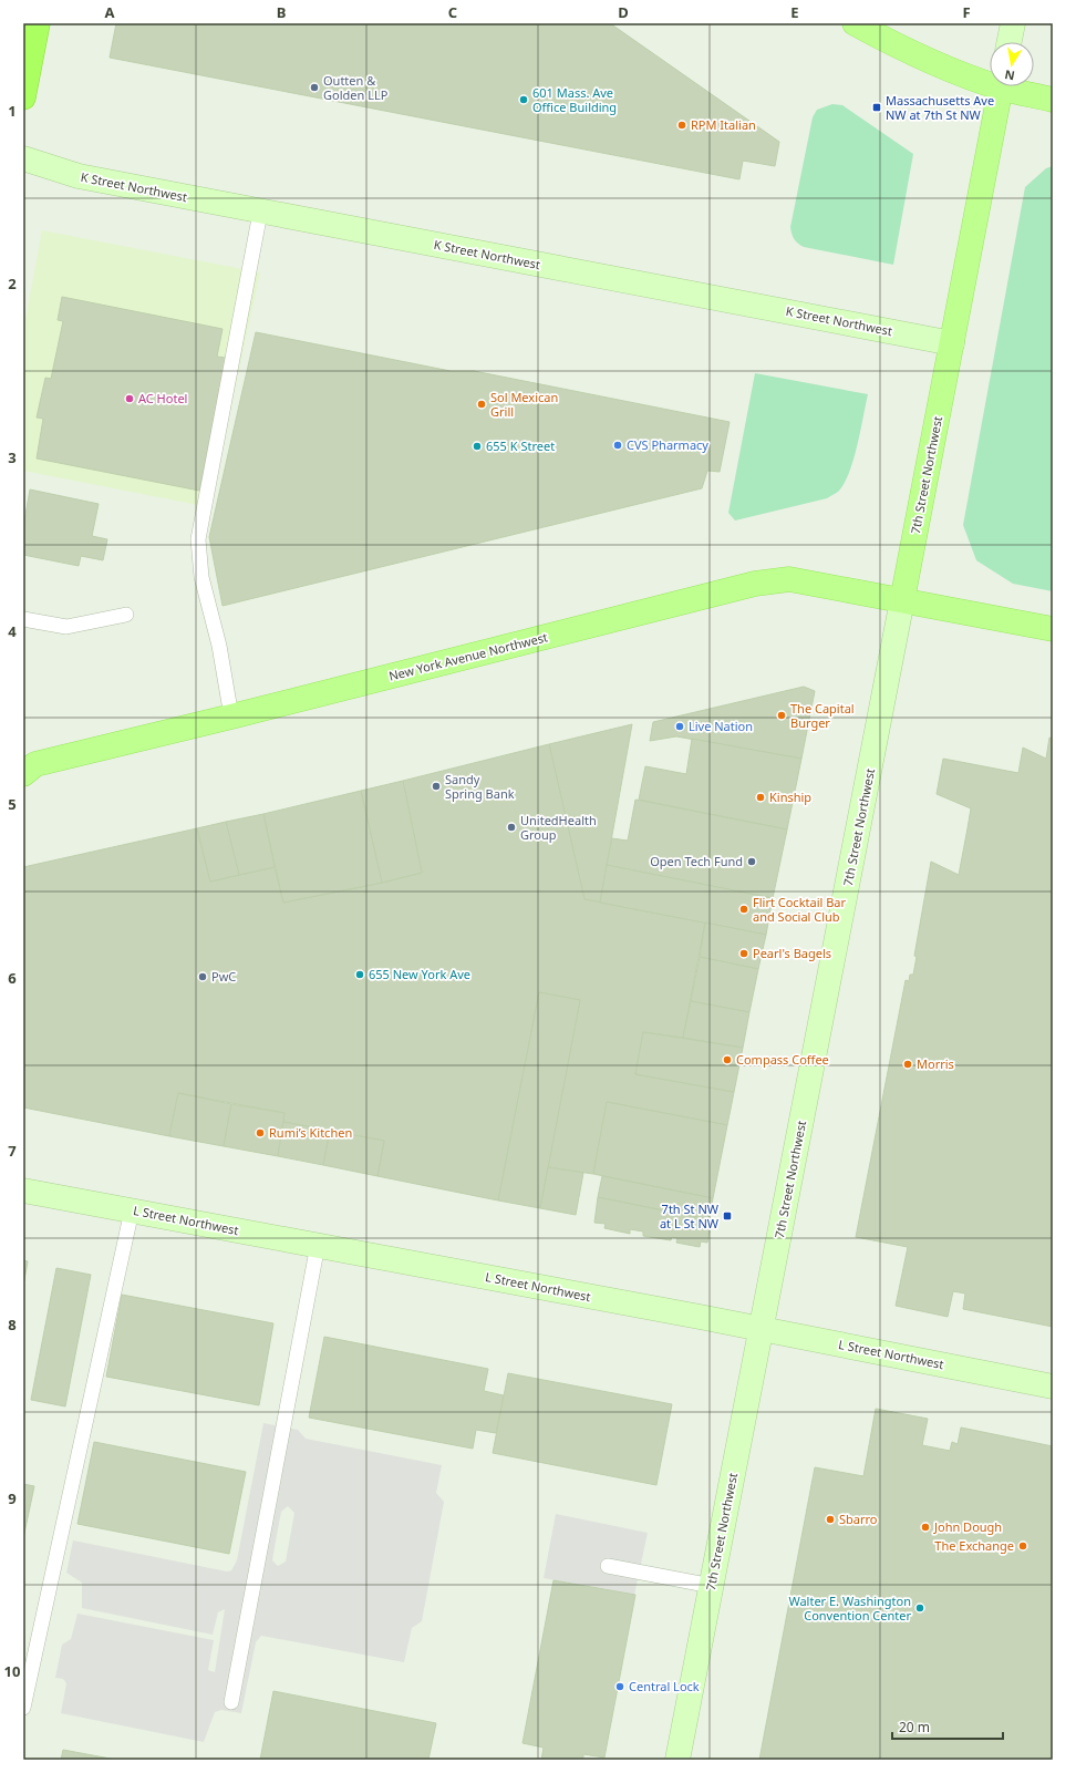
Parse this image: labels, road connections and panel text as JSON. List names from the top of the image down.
{
  "streets": {
    "main road": [
      "K Street Northwest",
      "7th Street Northwest",
      "New York Avenue Northwest",
      "L Street Northwest"
    ]
  },
  "crossings": [
    ["K Street Northwest", "7th Street Northwest"],
    ["7th Street Northwest", "New York Avenue Northwest"],
    ["7th Street Northwest", "L Street Northwest"]
  ],
  "places": {
    "other": [
      "Outten & Golden LLP",
      "601 Mass. Ave Office Building",
      "RPM Italian",
      "AC Hotel",
      "Sol Mexican Grill",
      "CVS Pharmacy",
      "655 K Street",
      "The Capital Burger",
      "Live Nation",
      "Sandy Spring Bank",
      "Kinship",
      "UnitedHealth Group",
      "Open Tech Fund",
      "Flirt Cocktail Bar and Social Club",
      "Pearl's Bagels",
      "655 New York Ave",
      "PwC",
      "Compass Coffee",
      "Morris",
      "Rumi’s Kitchen",
      "Sbarro",
      "John Dough",
      "The Exchange",
      "Walter E. Washington Convention Center",
      "Central Lock"
    ],
    "transit": ["Massachusetts Ave NW at 7th St NW", "7th St NW at L St NW"]
  },
  "scale_bar": "20 m",
  "north": "bottom",
  "grid": {
    "columns": [
      "A",
      "B",
      "C",
      "D",
      "E",
      "F"
    ],
    "rows": [
      "1",
      "2",
      "3",
      "4",
      "5",
      "6",
      "7",
      "8",
      "9",
      "10"
    ]
  }
}
